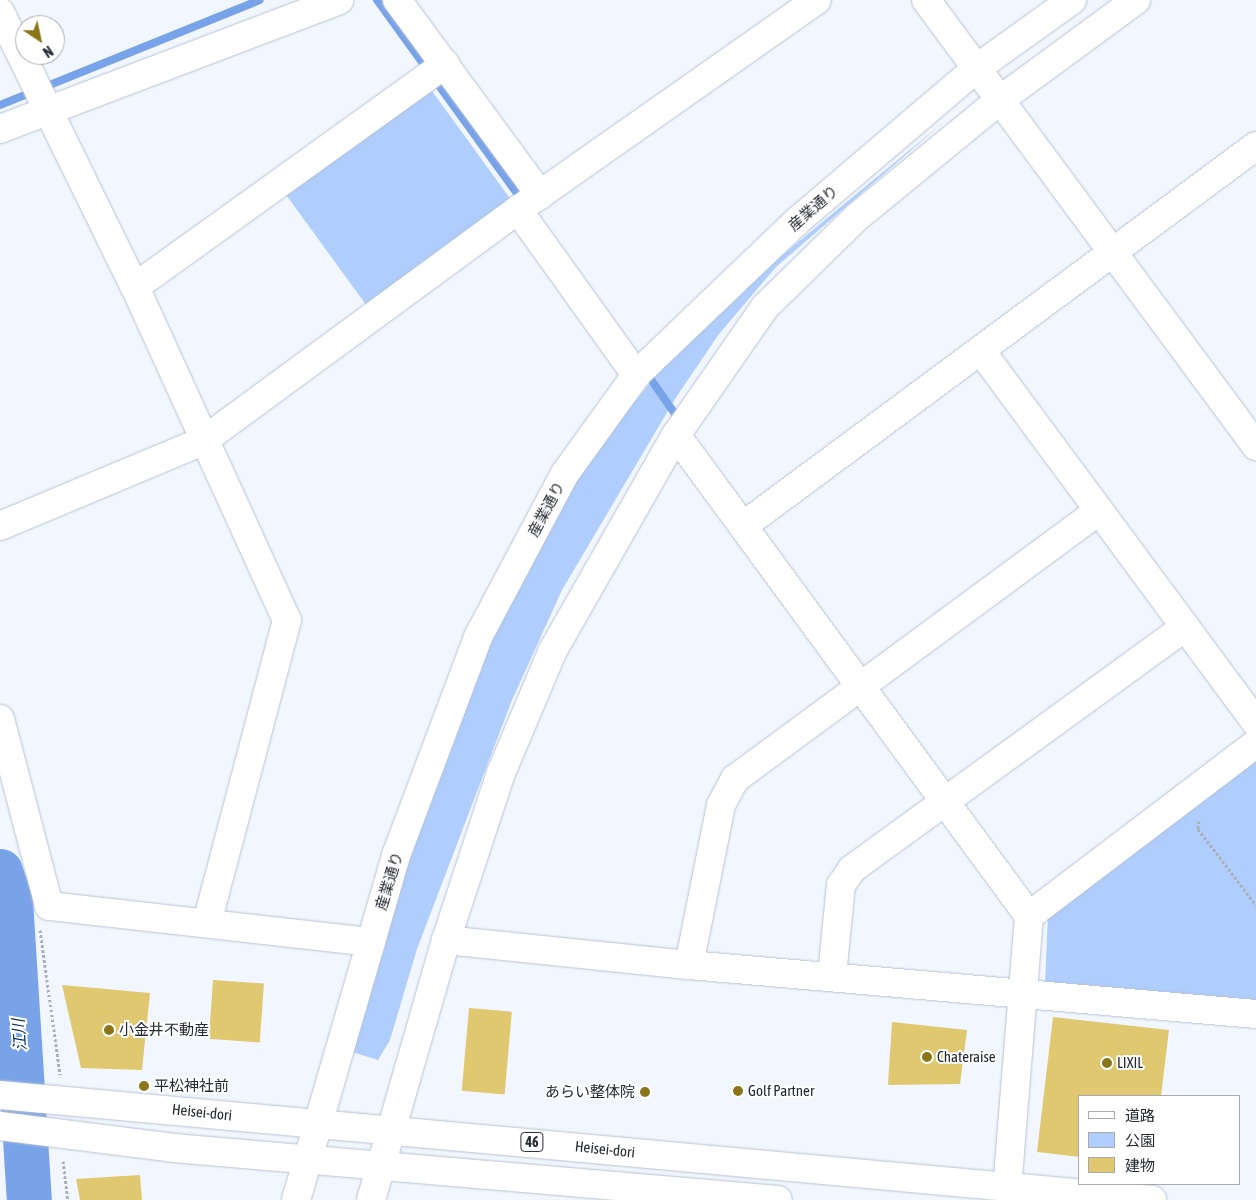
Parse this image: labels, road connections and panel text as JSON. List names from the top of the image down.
{
  "streets": {
    "street": ["産業通り", "Heisei-dori", "46"]
  },
  "crossings": [
    ["産業通り", "Heisei-dori"],
    ["Heisei-dori", "46"]
  ],
  "water": ["江川"],
  "places": [
    "小金井不動産",
    "Chateraise",
    "LIXIL",
    "平松神社前",
    "Golf Partner",
    "あらい整体院"
  ],
  "legend": ["道路", "公園", "建物"],
  "north": "bottom right"
}
